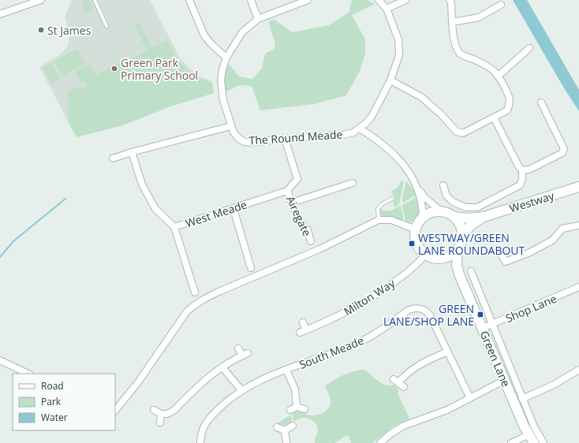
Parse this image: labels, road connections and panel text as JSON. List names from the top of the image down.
{
  "streets": {
    "main road": ["Westway", "Green Lane"],
    "street": [
      "The Round Meade",
      "West Meade",
      "Airegate",
      "Milton Way",
      "Shop Lane",
      "South Meade"
    ]
  },
  "crossings": [
    ["Westway", "Milton Way"],
    ["Westway", "Green Lane"],
    ["West Meade", "Airegate"],
    ["Milton Way", "Green Lane"],
    ["Shop Lane", "Green Lane"]
  ],
  "places": {
    "other": ["St James", "Green Park Primary School"],
    "transit": ["WESTWAY/GREEN LANE ROUNDABOUT", "GREEN LANE/SHOP LANE"]
  },
  "legend": ["Road", "Park", "Water"]
}
